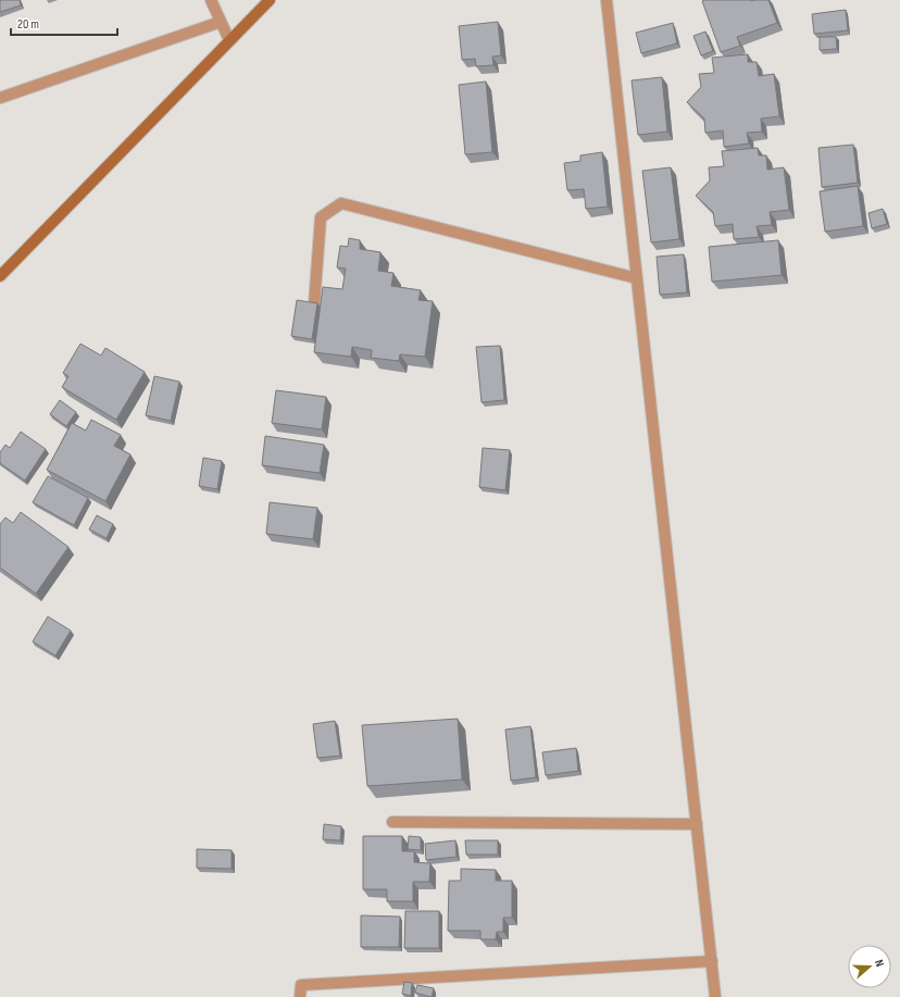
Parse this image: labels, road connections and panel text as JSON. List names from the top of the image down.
{
  "scale_bar": "20 m",
  "north": "right"
}
